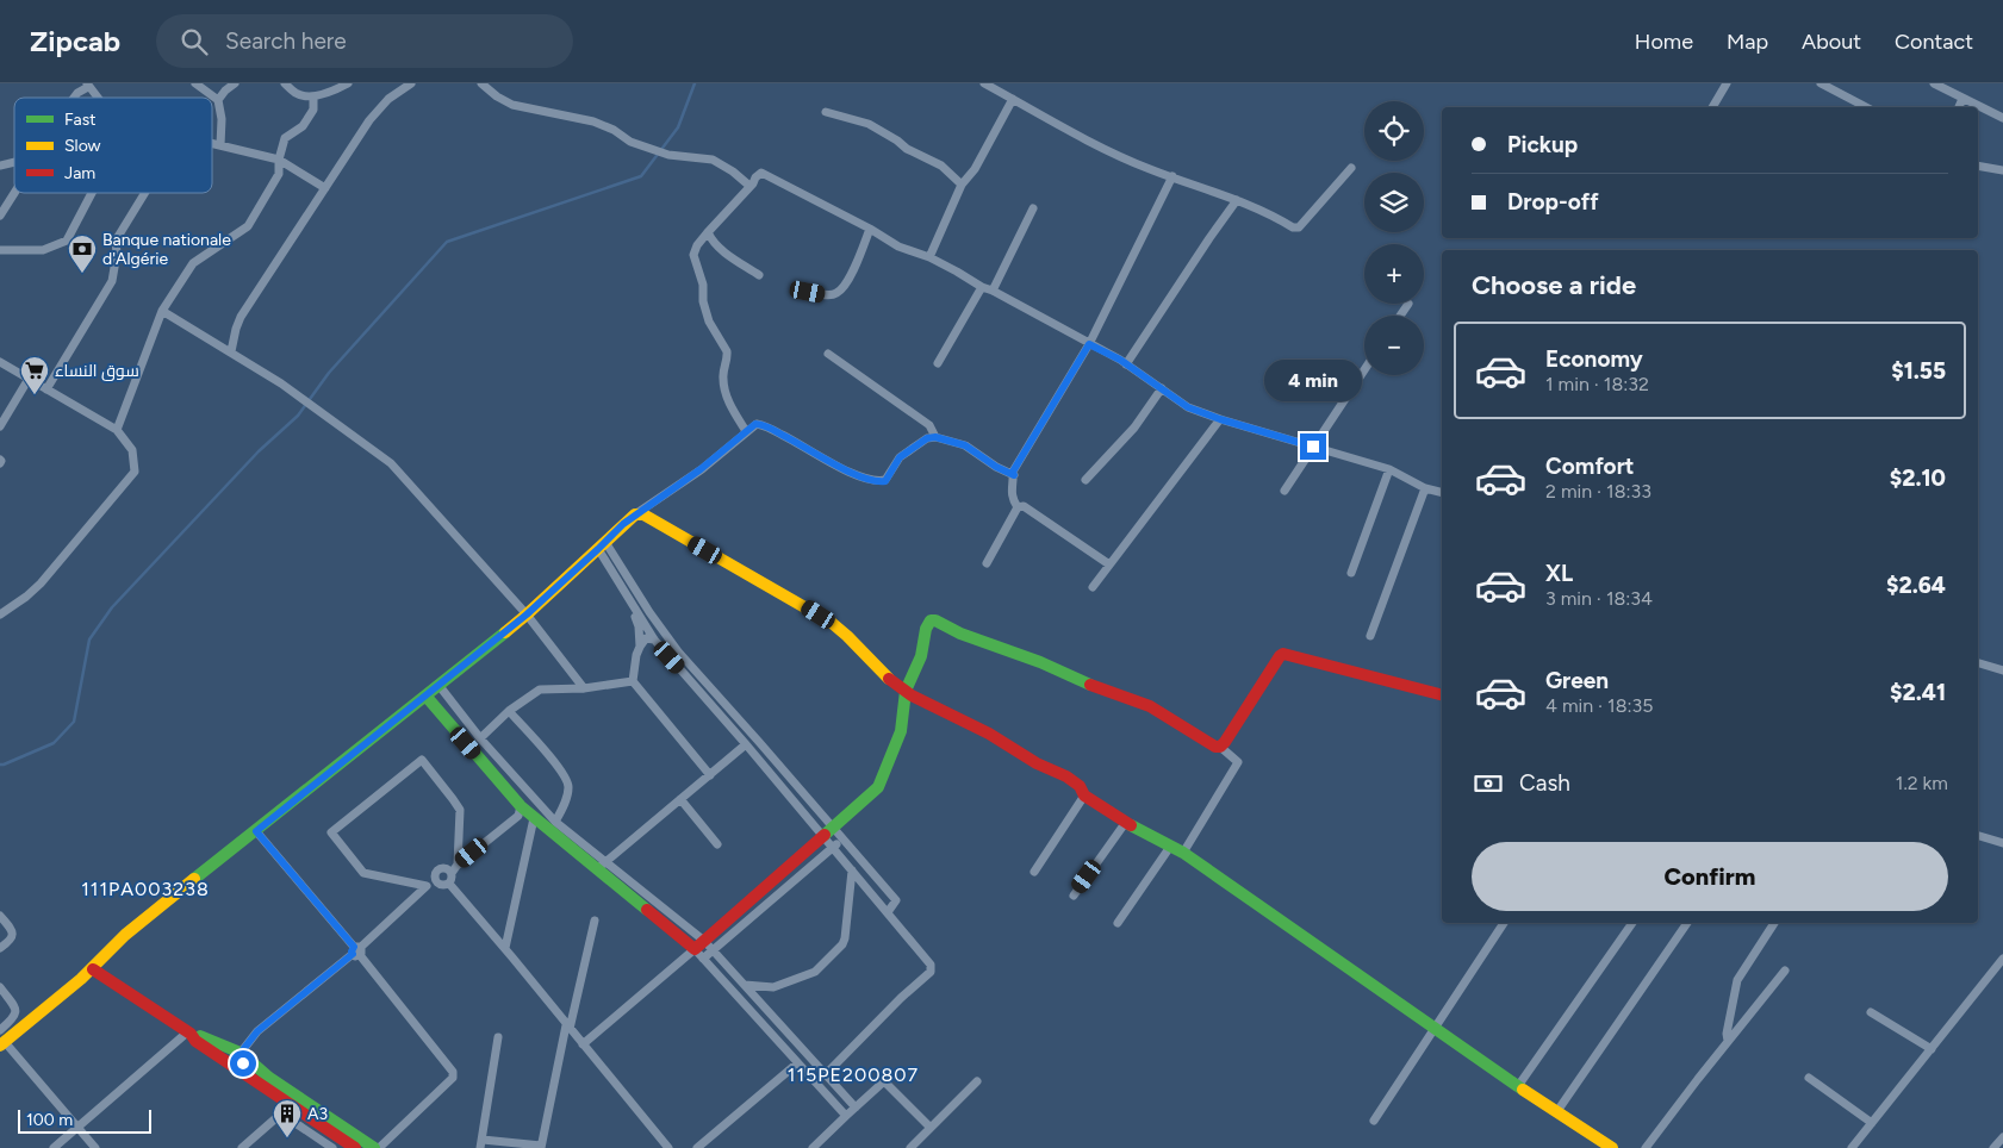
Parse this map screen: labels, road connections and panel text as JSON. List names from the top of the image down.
{
  "districts": ["111PA003238", "115PE200807"],
  "places": {
    "bank": ["Banque nationale d'Algérie"],
    "supermarket": ["سوق النساء"],
    "building": ["A3"]
  },
  "legend": ["Fast", "Slow", "Jam"],
  "scale_bar": "100 m",
  "page": {
    "header": "Zipcab",
    "search": "Search here",
    "nav": [
      "Home",
      "Map",
      "About",
      "Contact"
    ],
    "map_buttons": ["+", "−"],
    "banner": ["Pickup", "Drop-off"],
    "heading": "Choose a ride",
    "list": [
      {
        "name": "Economy",
        "note": "1 min · 18:32",
        "value": "$1.55"
      },
      {
        "name": "Comfort",
        "note": "2 min · 18:33",
        "value": "$2.10"
      },
      {
        "name": "XL",
        "note": "3 min · 18:34",
        "value": "$2.64"
      },
      {
        "name": "Green",
        "note": "4 min · 18:35",
        "value": "$2.41"
      }
    ],
    "bubble": "4 min",
    "pay": ["Cash", "1.2 km"],
    "buttons": "Confirm",
    "scale": "100 m"
  }
}
